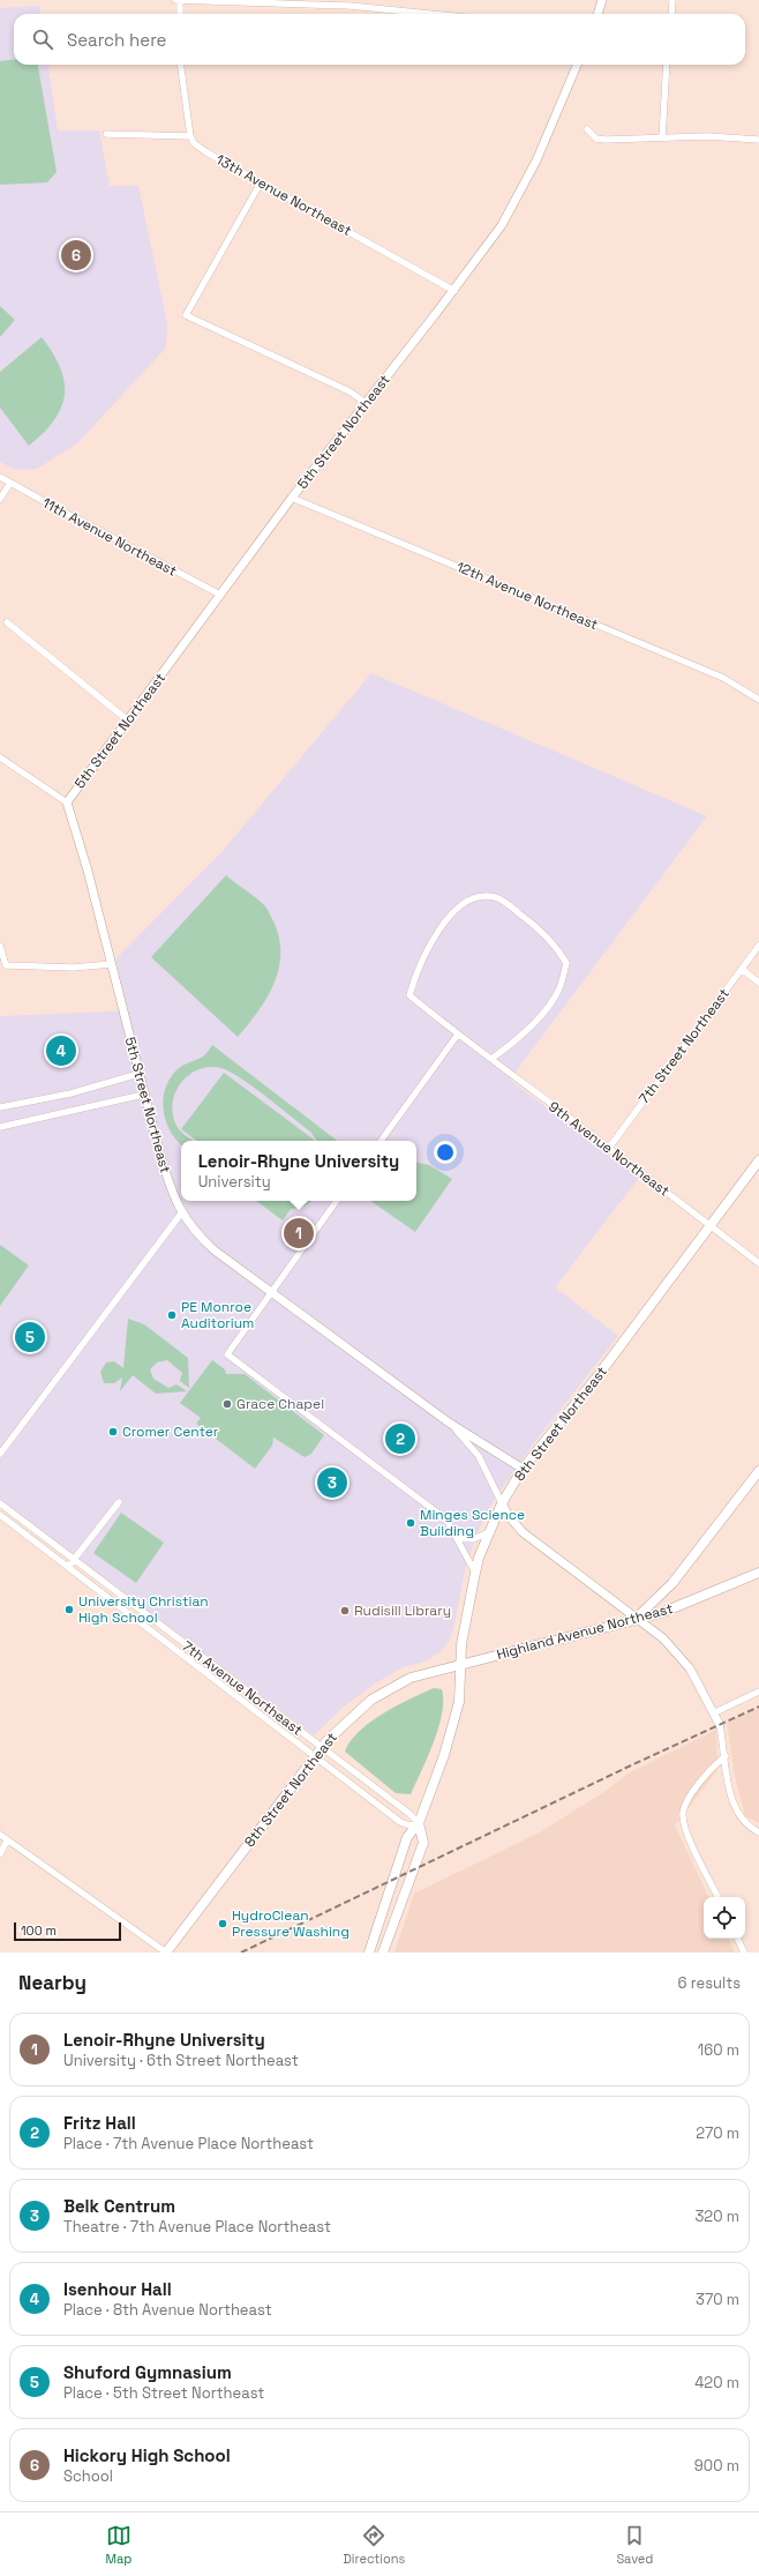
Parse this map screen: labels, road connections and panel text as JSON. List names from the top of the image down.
{
  "streets": {
    "main road": ["8th Street Northeast", "Highland Avenue Northeast"],
    "street": [
      "13th Avenue Northeast",
      "5th Street Northeast",
      "11th Avenue Northeast",
      "12th Avenue Northeast",
      "7th Street Northeast",
      "9th Avenue Northeast",
      "7th Avenue Northeast"
    ]
  },
  "crossings": [
    ["13th Avenue Northeast", "5th Street Northeast"],
    ["5th Street Northeast", "11th Avenue Northeast"],
    ["5th Street Northeast", "12th Avenue Northeast"],
    ["5th Street Northeast", "8th Street Northeast"],
    ["7th Street Northeast", "9th Avenue Northeast"],
    ["9th Avenue Northeast", "8th Street Northeast"],
    ["8th Street Northeast", "Highland Avenue Northeast"],
    ["8th Street Northeast", "7th Avenue Northeast"]
  ],
  "places": [
    "PE Monroe Auditorium",
    "Grace Chapel",
    "Cromer Center",
    "Minges Science Building",
    "University Christian High School",
    "Rudisill Library",
    "HydroClean Pressure Washing"
  ],
  "scale_bar": "100 m",
  "page": {
    "search": "Search here",
    "pins": [
      "6",
      "4",
      "1",
      "5",
      "2",
      "3"
    ],
    "popup": ["Lenoir-Rhyne University", "University"],
    "scale": "100 m",
    "heading": ["Nearby", "6 results"],
    "list": [
      {
        "mark": "1",
        "name": "Lenoir-Rhyne University",
        "note": "University · 6th Street Northeast",
        "value": "160 m"
      },
      {
        "mark": "2",
        "name": "Fritz Hall",
        "note": "Place · 7th Avenue Place Northeast",
        "value": "270 m"
      },
      {
        "mark": "3",
        "name": "Belk Centrum",
        "note": "Theatre · 7th Avenue Place Northeast",
        "value": "320 m"
      },
      {
        "mark": "4",
        "name": "Isenhour Hall",
        "note": "Place · 8th Avenue Northeast",
        "value": "370 m"
      },
      {
        "mark": "5",
        "name": "Shuford Gymnasium",
        "note": "Place · 5th Street Northeast",
        "value": "420 m"
      },
      {
        "mark": "6",
        "name": "Hickory High School",
        "note": "School",
        "value": "900 m"
      }
    ],
    "nav": ["Map", "Directions", "Saved"]
  }
}
